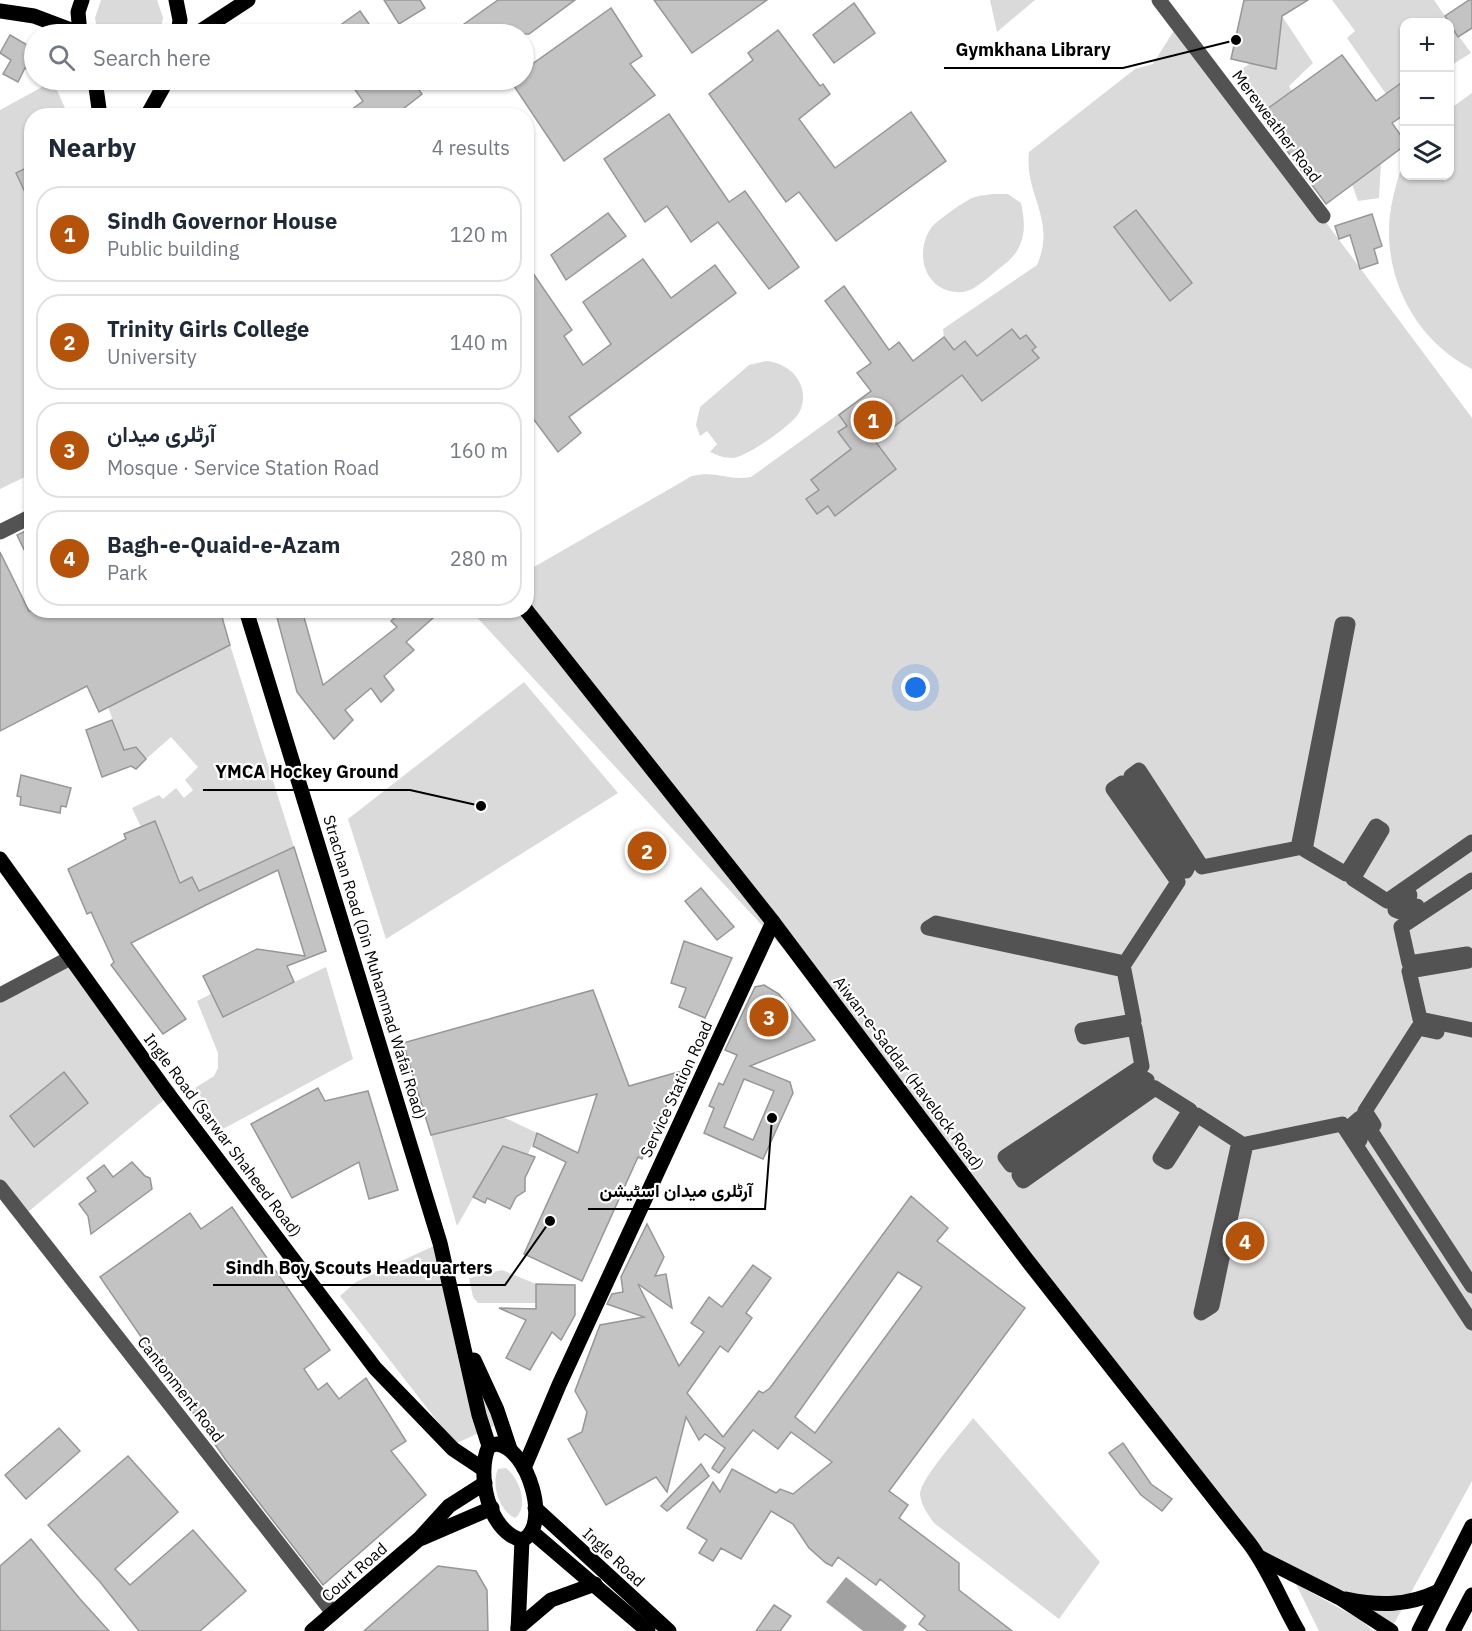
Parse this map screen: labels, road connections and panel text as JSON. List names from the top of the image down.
{
  "streets": {
    "main road": [
      "Strachan Road (Din Muhammad Wafai Road)",
      "Aiwan-e-Saddar (Havelock Road)",
      "Service Station Road",
      "Ingle Road (Sarwar Shaheed Road)",
      "Ingle Road",
      "Court Road"
    ],
    "street": ["Mereweather Road", "Cantonment Road"]
  },
  "crossings": [
    ["Strachan Road (Din Muhammad Wafai Road)", "Service Station Road"],
    ["Strachan Road (Din Muhammad Wafai Road)", "Ingle Road"],
    ["Aiwan-e-Saddar (Havelock Road)", "Service Station Road"],
    ["Ingle Road (Sarwar Shaheed Road)", "Ingle Road"],
    ["Ingle Road (Sarwar Shaheed Road)", "Court Road"],
    ["Cantonment Road", "Court Road"],
    ["Ingle Road", "Court Road"]
  ],
  "places": [
    "Gymkhana Library",
    "YMCA Hockey Ground",
    "آرٹلری میدان اسٹیشن",
    "Sindh Boy Scouts Headquarters"
  ],
  "page": {
    "map_buttons": ["+", "−"],
    "search": "Search here",
    "heading": ["Nearby", "4 results"],
    "list": [
      {
        "mark": "1",
        "name": "Sindh Governor House",
        "note": "Public building",
        "value": "120 m"
      },
      {
        "mark": "2",
        "name": "Trinity Girls College",
        "note": "University",
        "value": "140 m"
      },
      {
        "mark": "3",
        "name": "آرٹلری میدان",
        "note": "Mosque · Service Station Road",
        "value": "160 m"
      },
      {
        "mark": "4",
        "name": "Bagh-e-Quaid-e-Azam",
        "note": "Park",
        "value": "280 m"
      }
    ],
    "pins": [
      "1",
      "2",
      "3",
      "4"
    ]
  }
}
